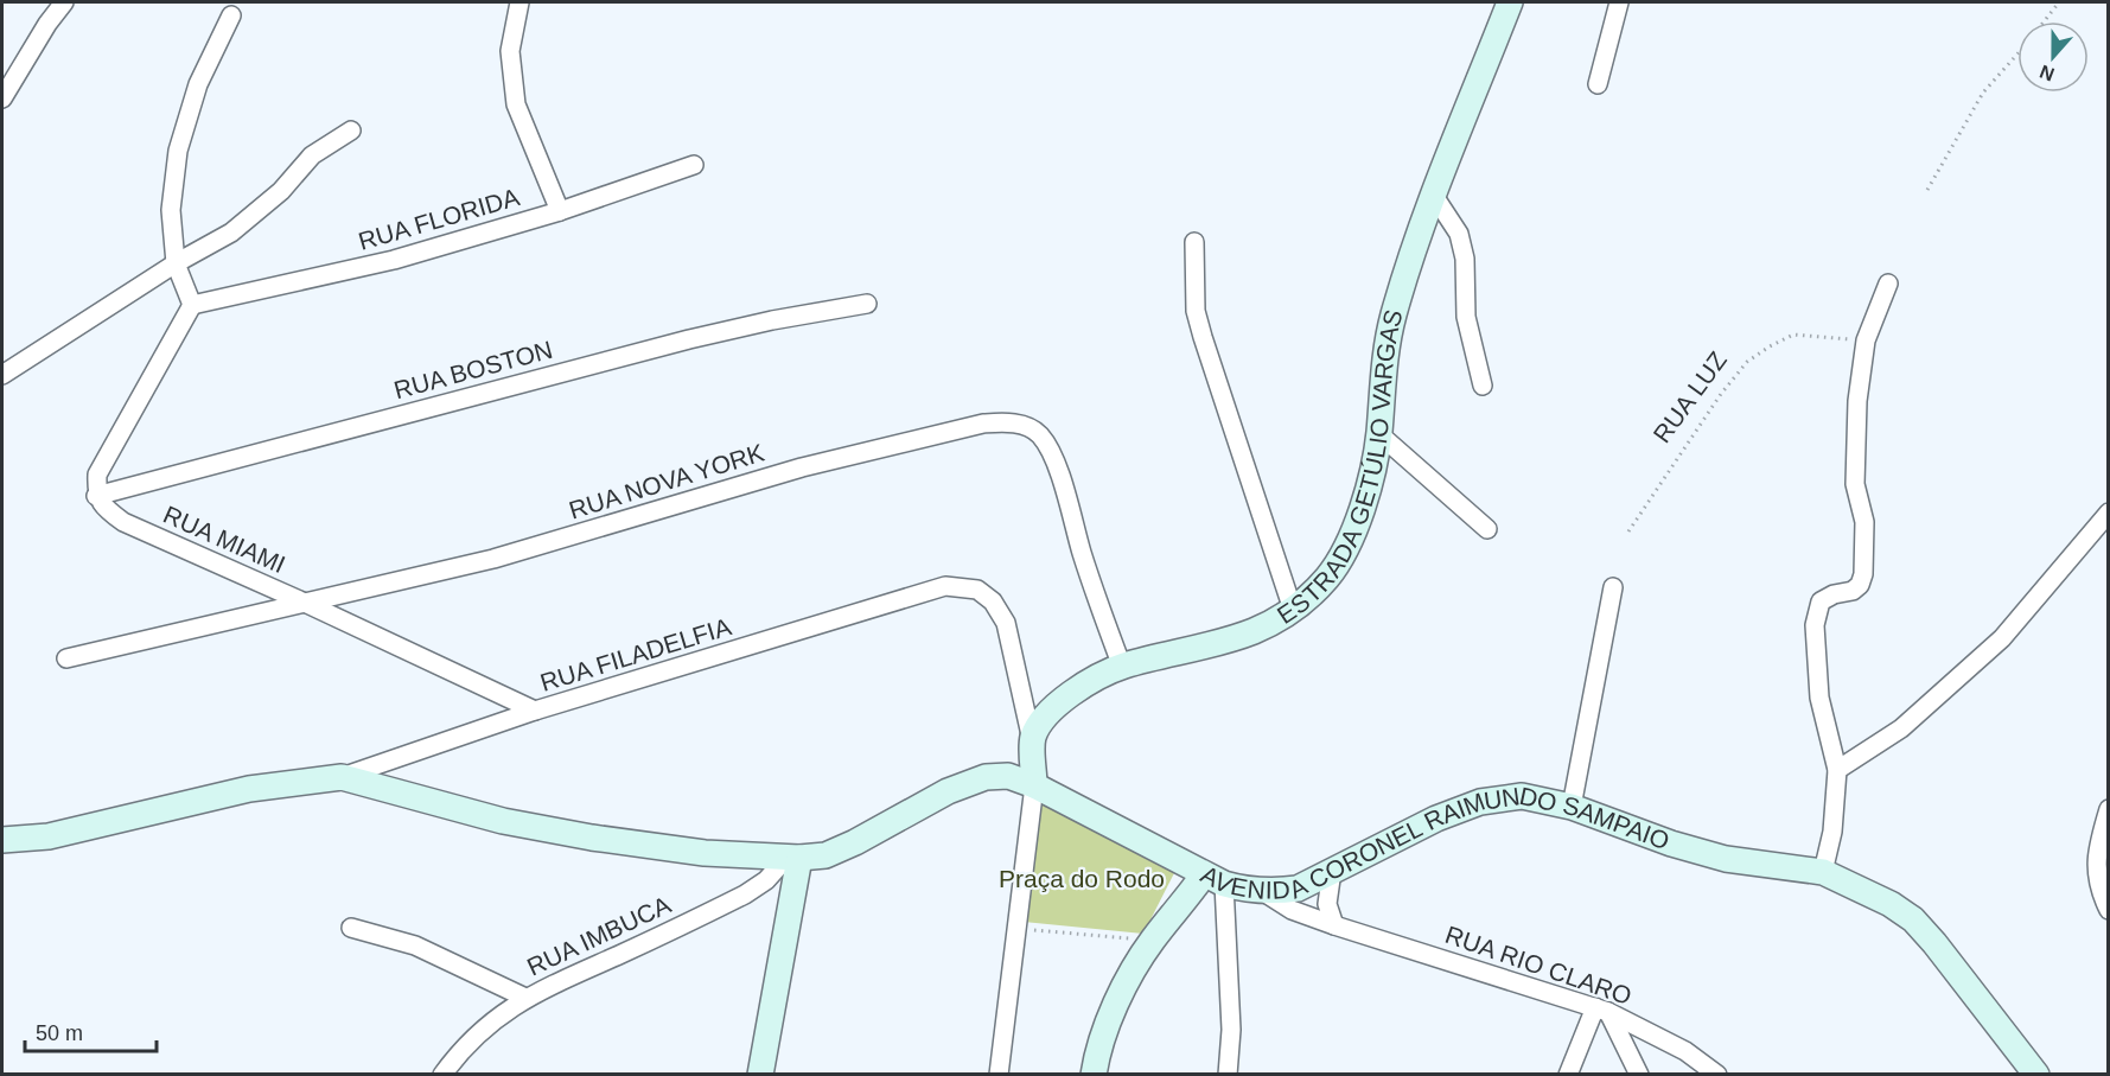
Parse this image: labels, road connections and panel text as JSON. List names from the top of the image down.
{
  "streets": {
    "main road": ["ESTRADA GETÚLIO VARGAS", "AVENIDA CORONEL RAIMUNDO SAMPAIO"],
    "street": [
      "RUA FLORIDA",
      "RUA BOSTON",
      "RUA NOVA YORK",
      "RUA MIAMI",
      "RUA FILADELFIA",
      "RUA IMBUCA",
      "RUA RIO CLARO"
    ],
    "path": ["RUA LUZ"]
  },
  "crossings": [
    ["RUA BOSTON", "RUA MIAMI"],
    ["ESTRADA GETÚLIO VARGAS", "RUA NOVA YORK"],
    ["ESTRADA GETÚLIO VARGAS", "RUA FILADELFIA"],
    ["RUA NOVA YORK", "RUA MIAMI"],
    ["RUA MIAMI", "RUA FILADELFIA"],
    ["RUA FILADELFIA", "AVENIDA CORONEL RAIMUNDO SAMPAIO"],
    ["AVENIDA CORONEL RAIMUNDO SAMPAIO", "RUA IMBUCA"],
    ["AVENIDA CORONEL RAIMUNDO SAMPAIO", "RUA RIO CLARO"]
  ],
  "parks": ["Praça do Rodo"],
  "scale_bar": "50 m",
  "north": "bottom"
}
